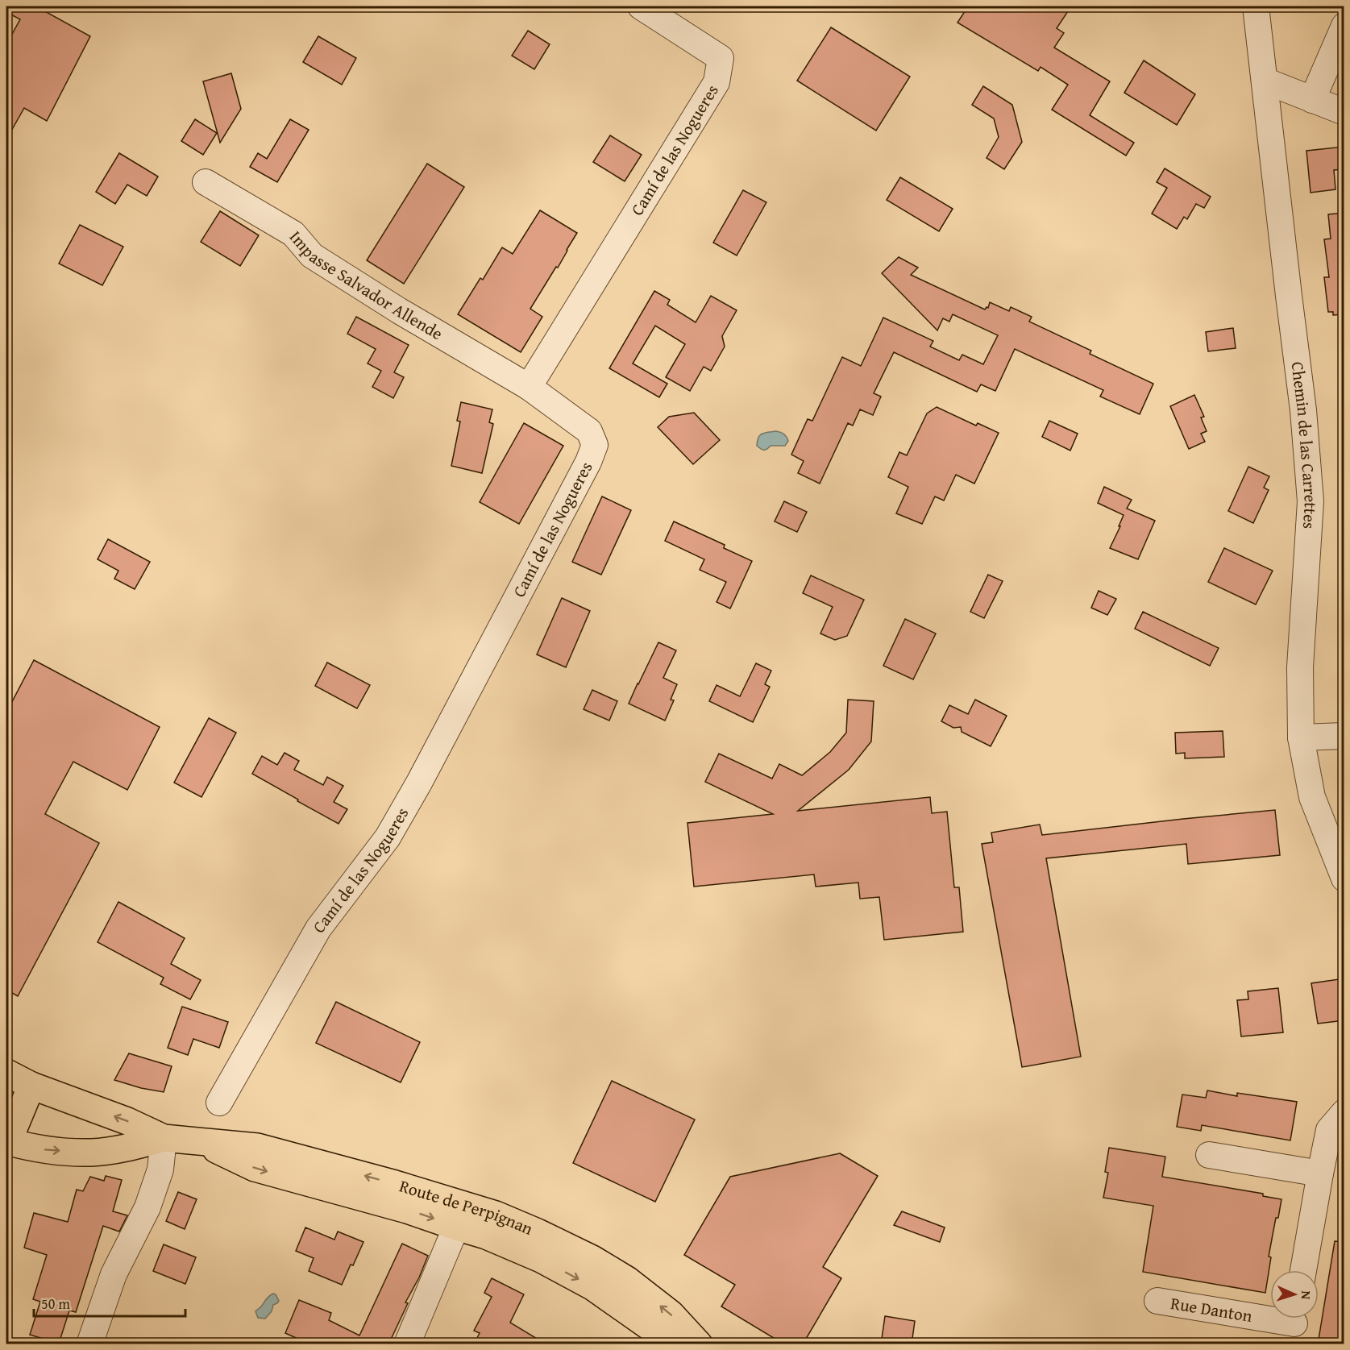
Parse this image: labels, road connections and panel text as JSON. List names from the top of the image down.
{
  "streets": {
    "main road": ["Route de Perpignan"],
    "street": [
      "Camí de las Nogueres",
      "Impasse Salvador Allende",
      "Chemin de las Carrettes",
      "Rue Danton"
    ]
  },
  "crossings": [
    ["Camí de las Nogueres", "Impasse Salvador Allende"]
  ],
  "scale_bar": "50 m",
  "north": "right"
}
